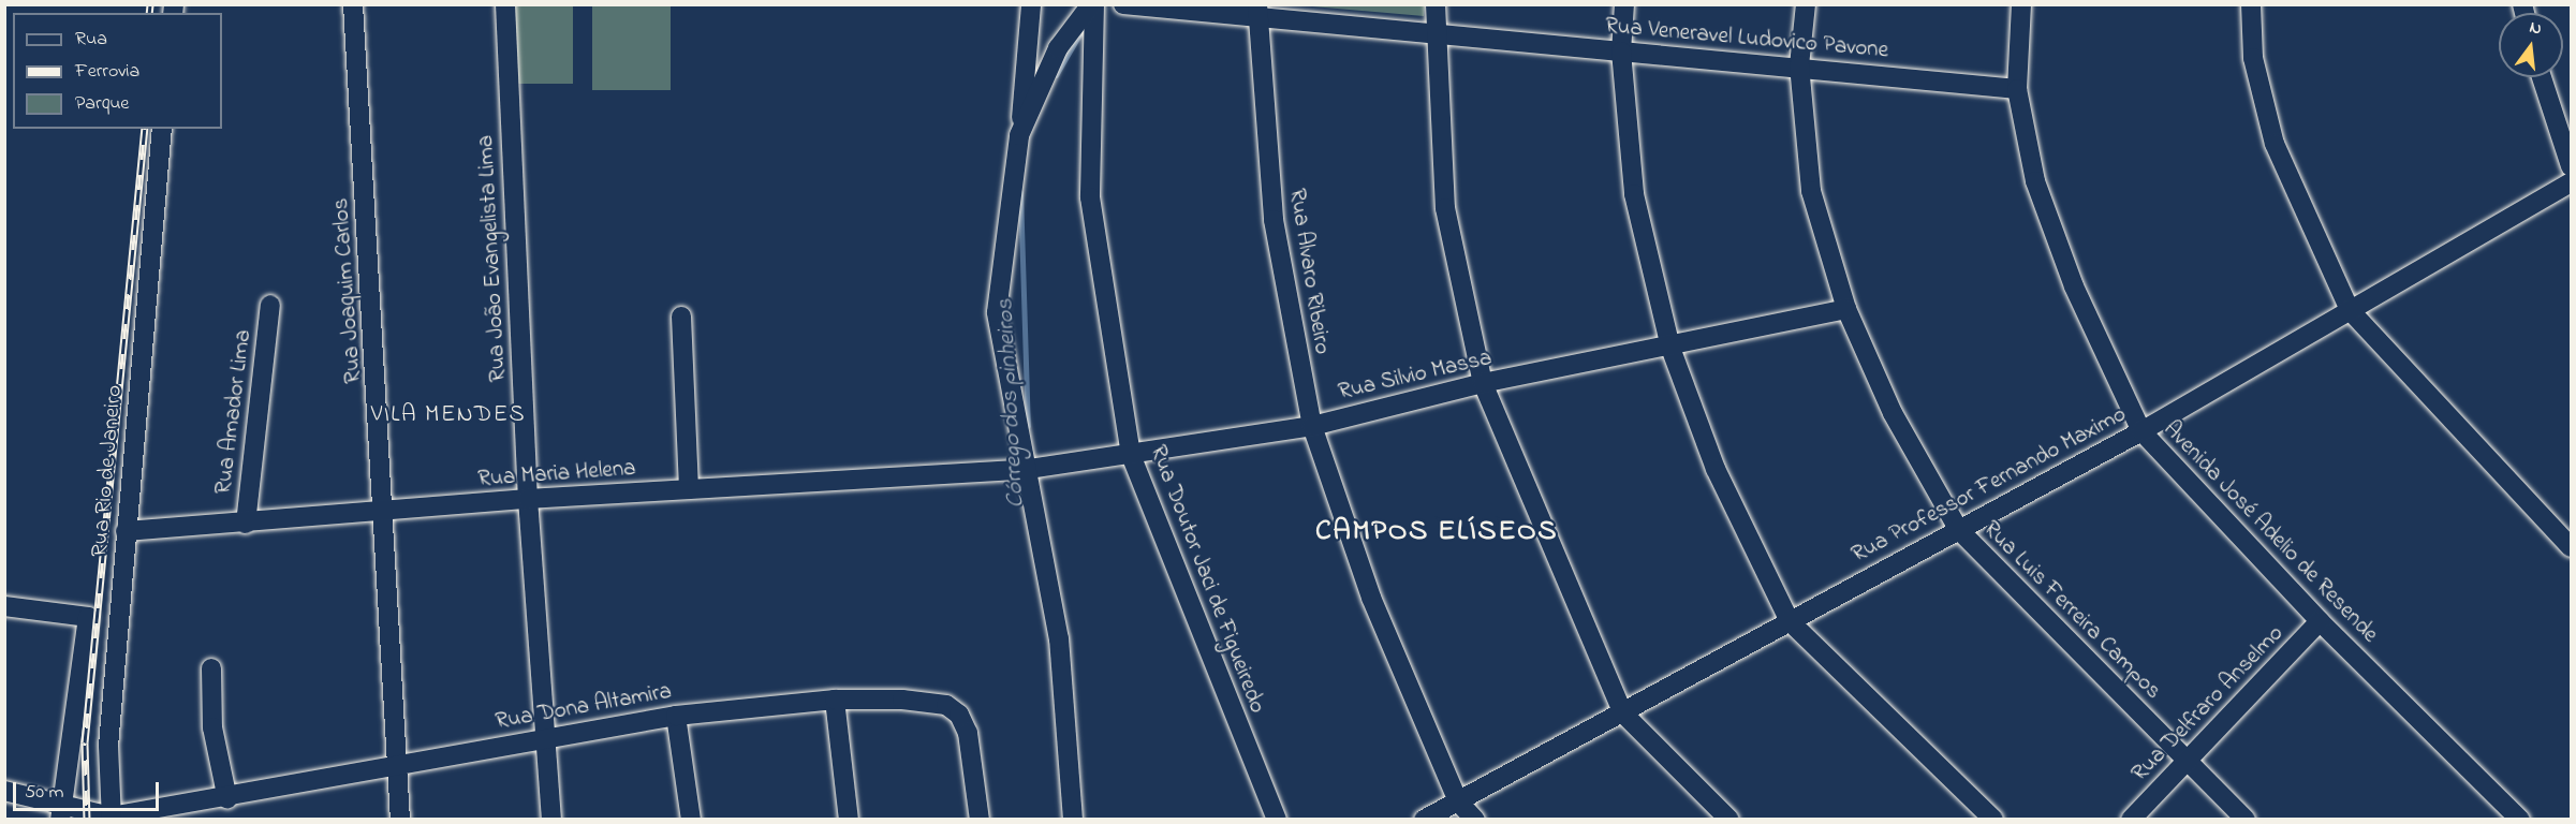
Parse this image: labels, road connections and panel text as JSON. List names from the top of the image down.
{
  "streets": {
    "street": [
      "Rua Veneravel Ludovico Pavone",
      "Rua João Evangelista Lima",
      "Rua Alvaro Ribeiro",
      "Rua Joaquim Carlos",
      "Rua Silvio Massa",
      "Rua Amador Lima",
      "Rua Rio de Janeiro",
      "Rua Maria Helena",
      "Rua Professor Fernando Maximo",
      "Avenida José Adelio de Resende",
      "Rua Doutor Jaci de Figueiredo",
      "Rua Luis Ferreira Campos",
      "Rua Delfraro Anselmo",
      "Rua Dona Altamira"
    ]
  },
  "crossings": [
    ["Rua Veneravel Ludovico Pavone", "Rua Alvaro Ribeiro"],
    ["Rua Veneravel Ludovico Pavone", "Avenida José Adelio de Resende"],
    ["Rua Veneravel Ludovico Pavone", "Rua Luis Ferreira Campos"],
    ["Rua João Evangelista Lima", "Rua Maria Helena"],
    ["Rua João Evangelista Lima", "Rua Dona Altamira"],
    ["Rua Alvaro Ribeiro", "Rua Silvio Massa"],
    ["Rua Alvaro Ribeiro", "Rua Professor Fernando Maximo"],
    ["Rua Joaquim Carlos", "Rua Maria Helena"],
    ["Rua Joaquim Carlos", "Rua Dona Altamira"],
    ["Rua Silvio Massa", "Rua Maria Helena"],
    ["Rua Silvio Massa", "Rua Doutor Jaci de Figueiredo"],
    ["Rua Silvio Massa", "Rua Luis Ferreira Campos"],
    ["Rua Amador Lima", "Rua Maria Helena"],
    ["Rua Rio de Janeiro", "Rua Maria Helena"],
    ["Rua Rio de Janeiro", "Rua Dona Altamira"],
    ["Rua Professor Fernando Maximo", "Avenida José Adelio de Resende"],
    ["Rua Professor Fernando Maximo", "Rua Luis Ferreira Campos"],
    ["Avenida José Adelio de Resende", "Rua Delfraro Anselmo"],
    ["Rua Luis Ferreira Campos", "Rua Delfraro Anselmo"]
  ],
  "districts": ["VILA MENDES", "CAMPOS ELÍSEOS"],
  "water": ["Córrego dos pinheiros"],
  "legend": ["Rua", "Ferrovia", "Parque"],
  "scale_bar": "50 m",
  "north": "top"
}
